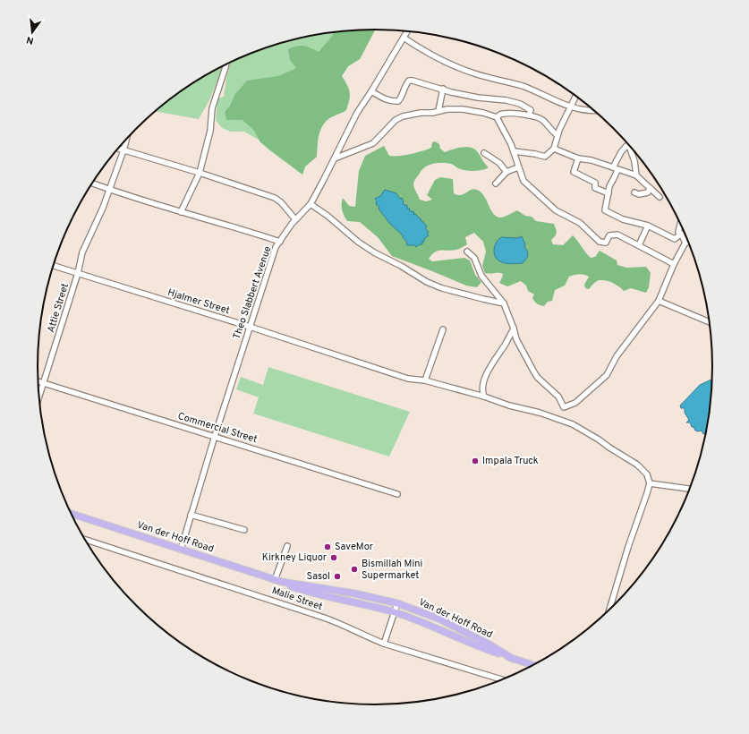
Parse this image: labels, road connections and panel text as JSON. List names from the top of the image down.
{
  "streets": {
    "main road": ["Van der Hoff Road"],
    "street": [
      "Theo Slabbert Avenue",
      "Hjalmer Street",
      "Attie Street",
      "Commercial Street",
      "Malie Street"
    ]
  },
  "crossings": [
    ["Theo Slabbert Avenue", "Hjalmer Street"],
    ["Theo Slabbert Avenue", "Commercial Street"],
    ["Theo Slabbert Avenue", "Van der Hoff Road"],
    ["Hjalmer Street", "Attie Street"],
    ["Attie Street", "Commercial Street"]
  ],
  "places": [
    "Impala Truck",
    "SaveMor",
    "Kirkney Liquor",
    "Bismillah Mini Supermarket",
    "Sasol"
  ],
  "north": "bottom"
}
